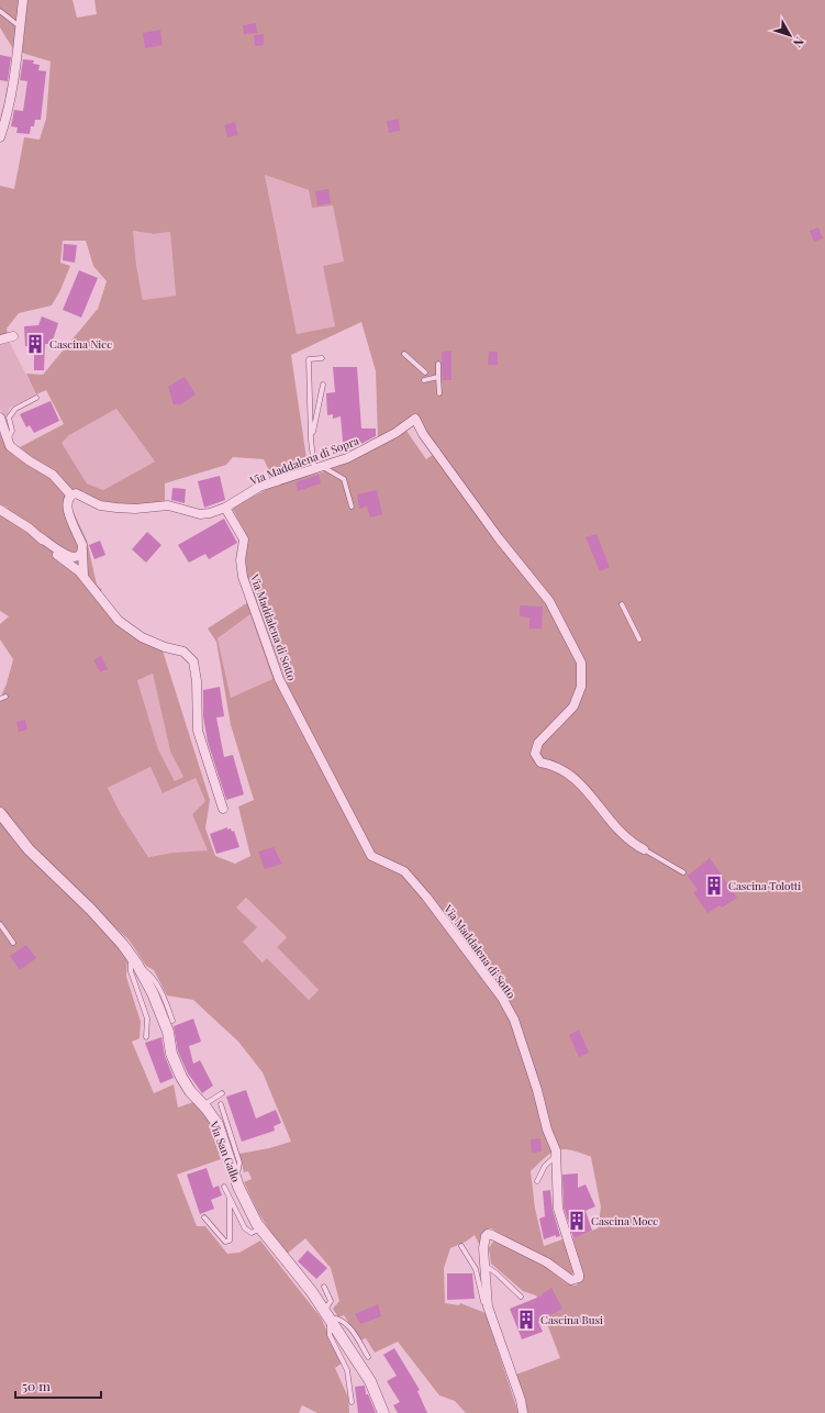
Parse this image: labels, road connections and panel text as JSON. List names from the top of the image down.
{
  "streets": {
    "street": ["Via Maddalena di Sopra", "Via Maddalena di Sotto", "Via San Gallo"]
  },
  "crossings": [
    ["Via Maddalena di Sopra", "Via Maddalena di Sotto"]
  ],
  "places": {
    "building": [
      "Cascina Nice",
      "Cascina Tolotti",
      "Cascina Moce",
      "Cascina Busi"
    ]
  },
  "scale_bar": "50 m",
  "north": "bottom right"
}
